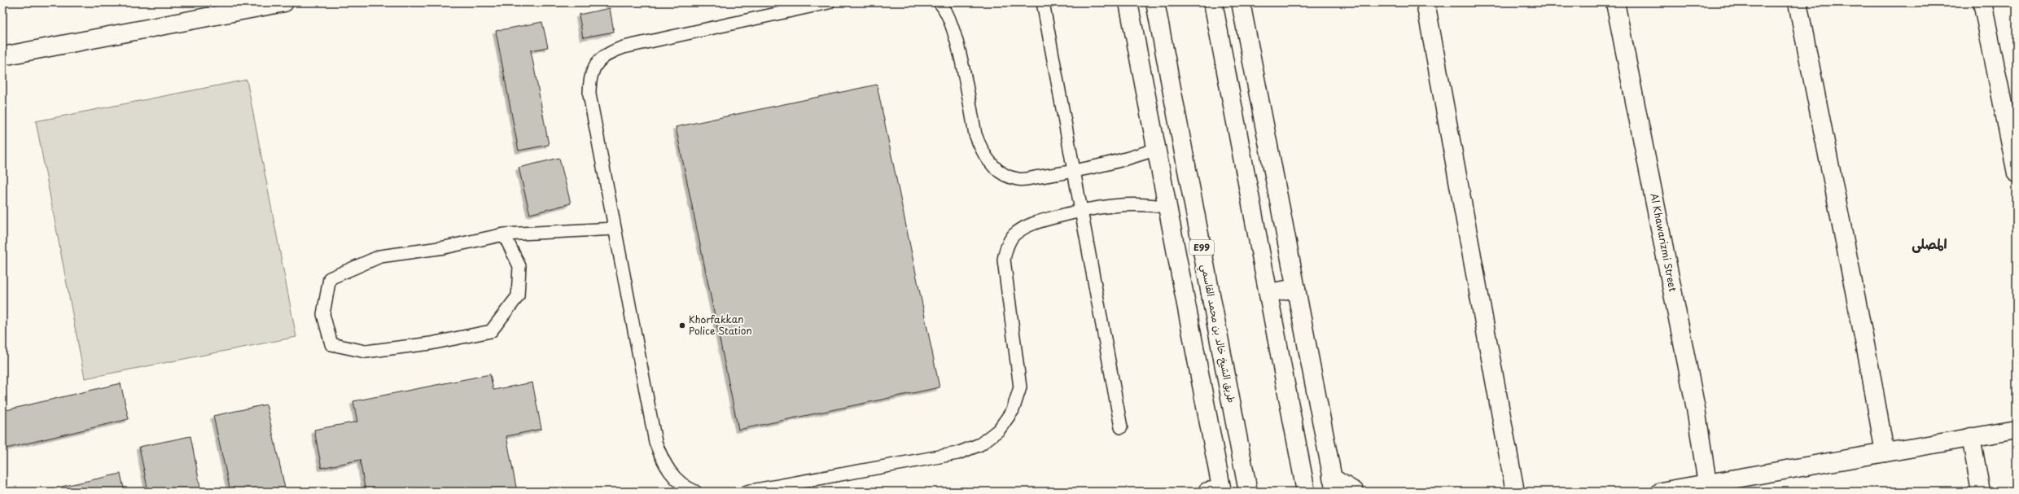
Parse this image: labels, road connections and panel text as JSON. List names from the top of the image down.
{
  "streets": {
    "main road": ["Al Khawarizmi Street", "E99", "طريق الشيخ خالد بن محمد القاسمي"]
  },
  "districts": ["المصلى"],
  "places": ["Khorfakkan Police Station"]
}
